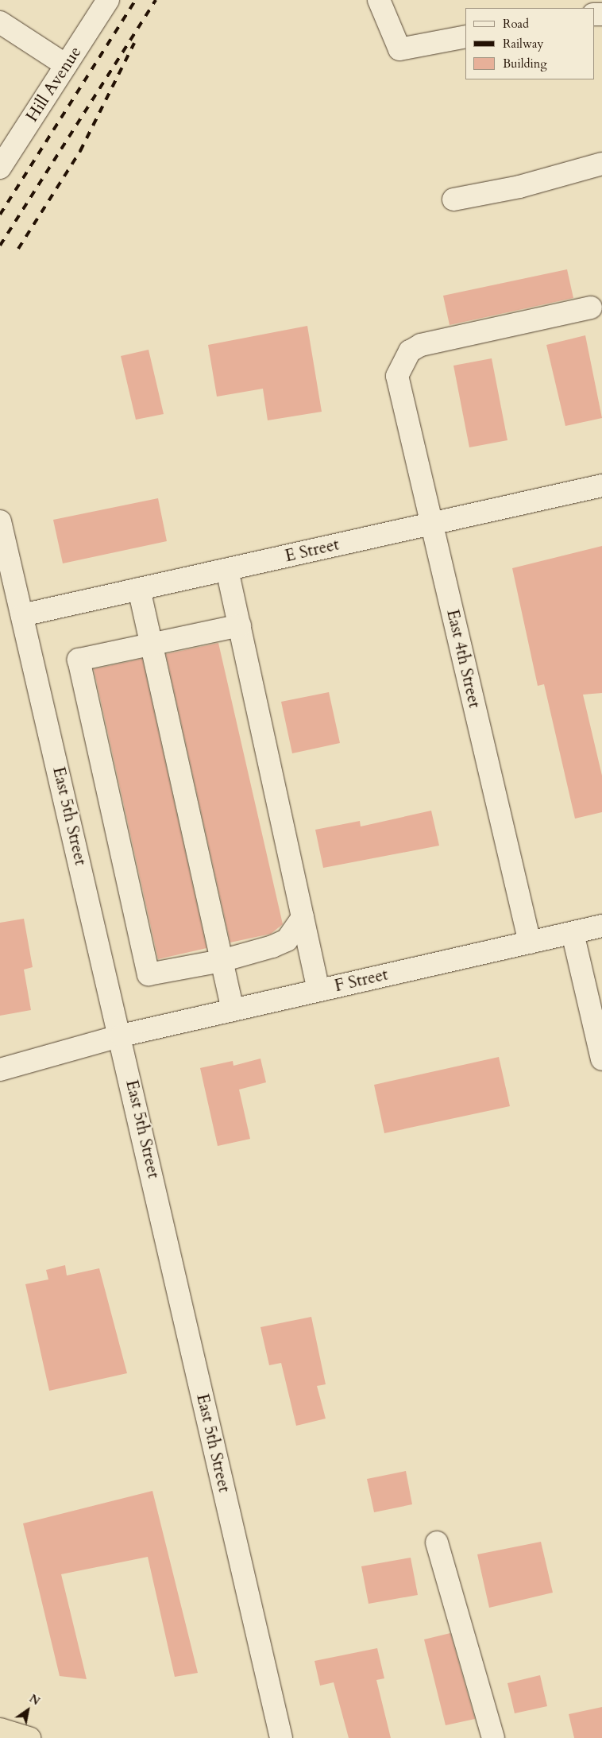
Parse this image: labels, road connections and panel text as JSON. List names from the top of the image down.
{
  "streets": {
    "street": [
      "Hill Avenue",
      "E Street",
      "East 4th Street",
      "East 5th Street",
      "F Street"
    ]
  },
  "crossings": [
    ["E Street", "East 4th Street"],
    ["E Street", "East 5th Street"],
    ["East 4th Street", "F Street"],
    ["East 5th Street", "F Street"]
  ],
  "legend": ["Road", "Railway", "Building"],
  "north": "top right"
}
